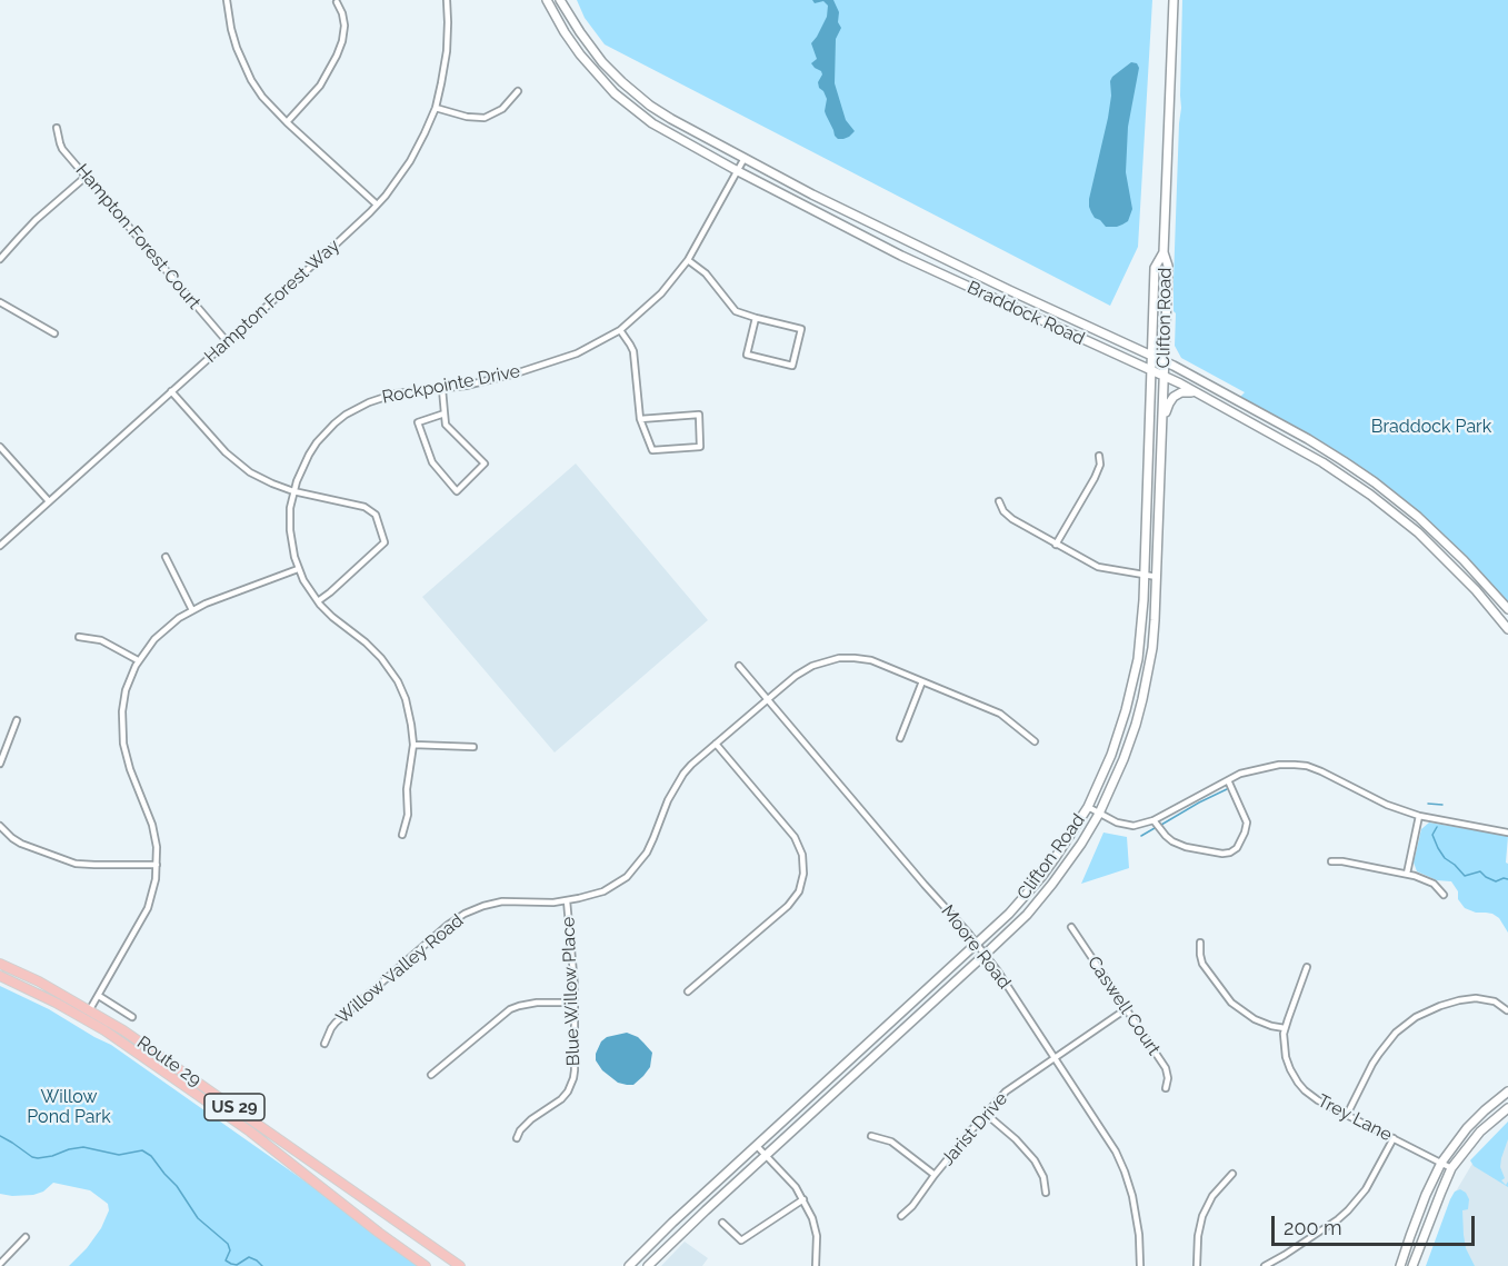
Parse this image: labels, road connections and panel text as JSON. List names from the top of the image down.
{
  "streets": {
    "main road": [
      "Braddock Road",
      "Clifton Road",
      "Route 29",
      "US 29"
    ],
    "street": [
      "Hampton Forest Court",
      "Hampton Forest Way",
      "Rockpointe Drive",
      "Moore Road",
      "Willow Valley Road",
      "Blue Willow Place",
      "Caswell Court",
      "Trey Lane",
      "Jarist Drive"
    ]
  },
  "crossings": [
    ["Hampton Forest Court", "Hampton Forest Way"],
    ["Braddock Road", "Clifton Road"],
    ["Braddock Road", "Rockpointe Drive"],
    ["Clifton Road", "Moore Road"],
    ["Moore Road", "Willow Valley Road"],
    ["Moore Road", "Jarist Drive"],
    ["Willow Valley Road", "Blue Willow Place"],
    ["Caswell Court", "Jarist Drive"]
  ],
  "parks": ["Braddock Park", "Willow Pond Park"],
  "scale_bar": "200 m"
}
